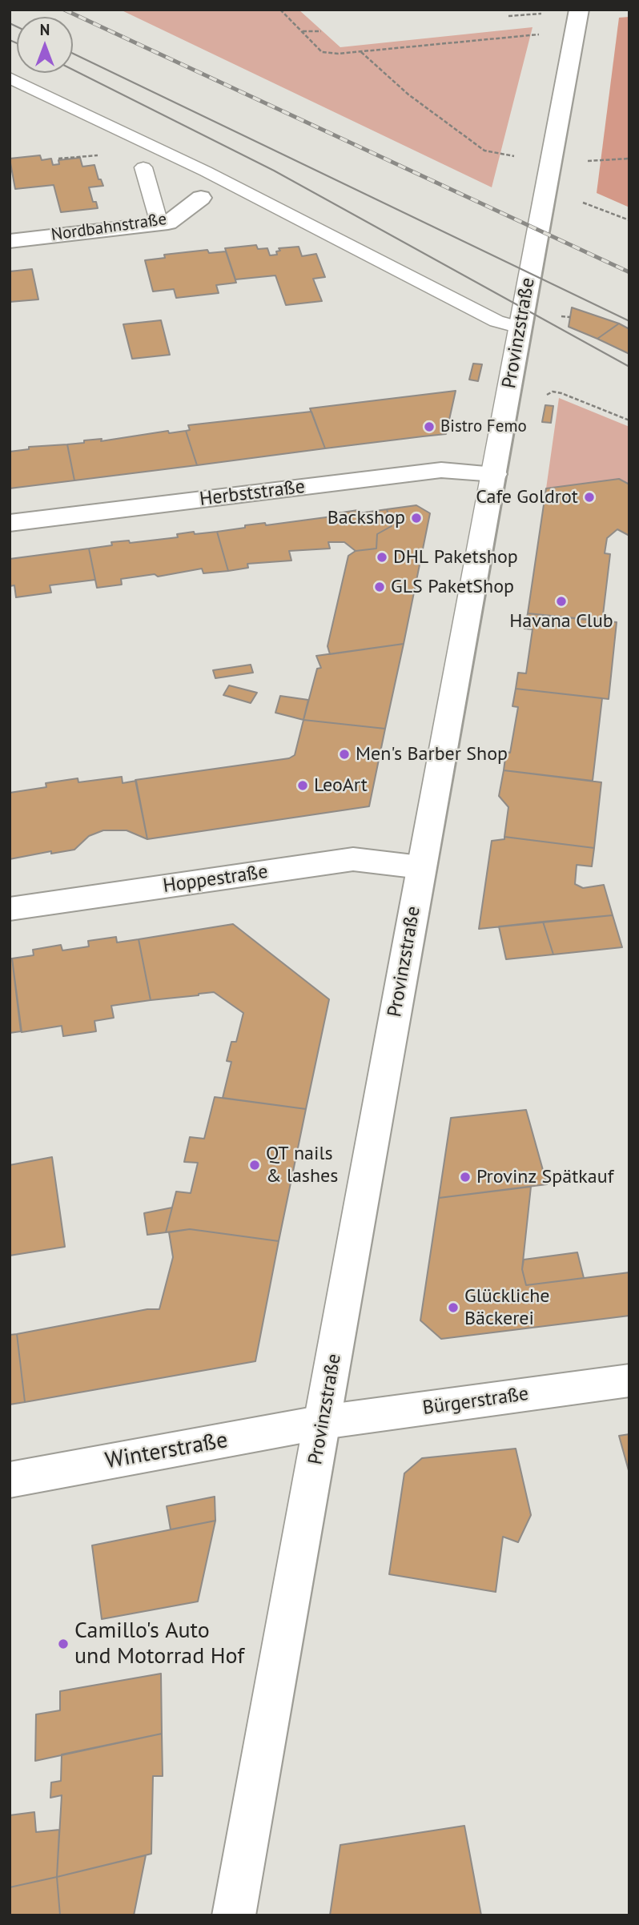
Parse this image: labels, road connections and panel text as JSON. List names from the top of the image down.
{
  "streets": {
    "main road": [
      "Nordbahnstraße",
      "Provinzstraße",
      "Herbststraße",
      "Hoppestraße",
      "Bürgerstraße",
      "Winterstraße"
    ]
  },
  "crossings": [
    ["Provinzstraße", "Herbststraße"],
    ["Provinzstraße", "Hoppestraße"],
    ["Provinzstraße", "Bürgerstraße"],
    ["Provinzstraße", "Winterstraße"],
    ["Bürgerstraße", "Winterstraße"]
  ],
  "places": [
    "Bistro Femo",
    "Cafe Goldrot",
    "Backshop",
    "DHL Paketshop",
    "GLS PaketShop",
    "Havana Club",
    "Men's Barber Shop",
    "LeoArt",
    "QT nails & lashes",
    "Provinz Spätkauf",
    "Glückliche Bäckerei",
    "Camillo's Auto und Motorrad Hof"
  ],
  "north": "top"
}
